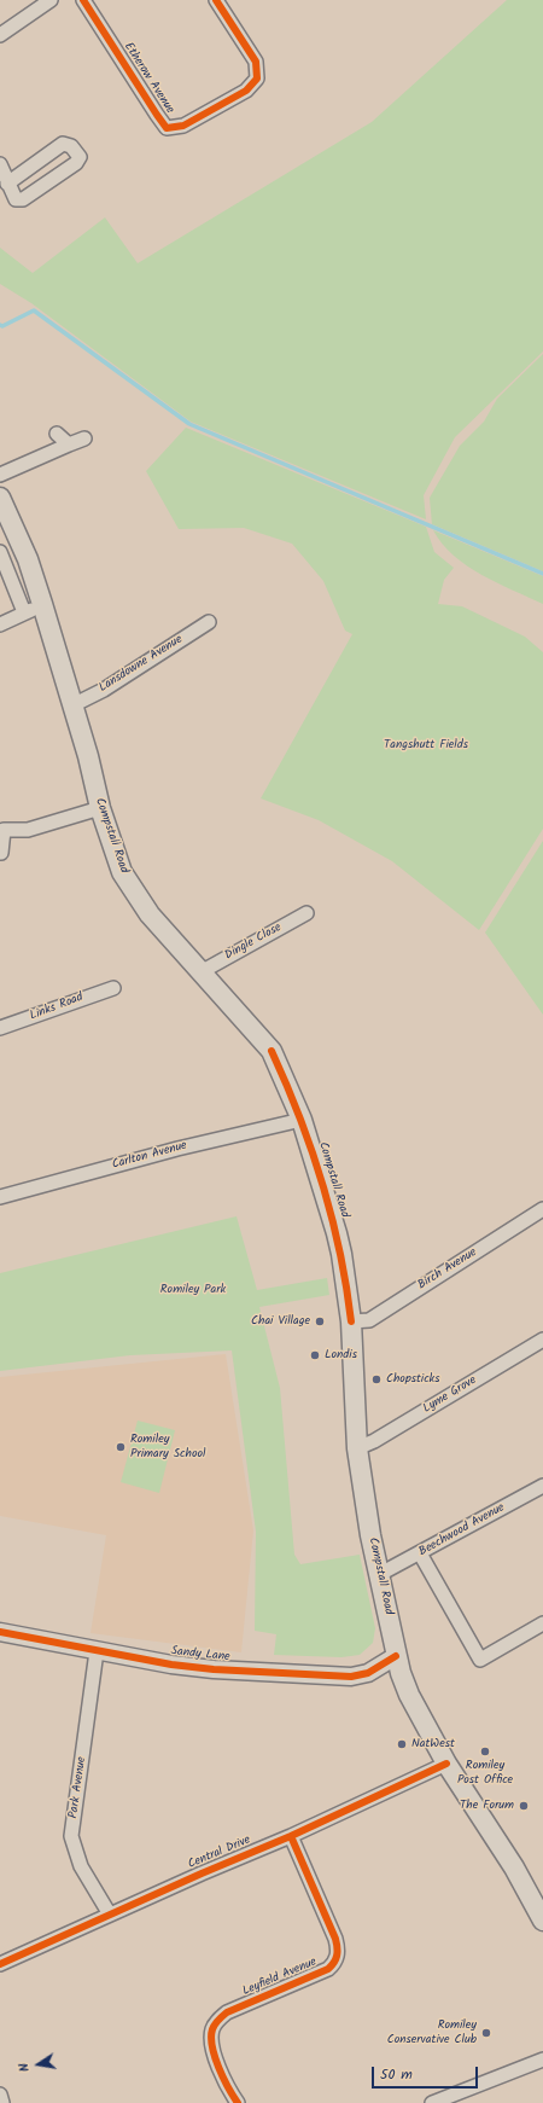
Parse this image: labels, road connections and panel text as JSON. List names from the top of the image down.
{
  "streets": {
    "main road": ["Compstall Road"],
    "street": [
      "Etherow Avenue",
      "Lansdowne Avenue",
      "Dingle Close",
      "Links Road",
      "Carlton Avenue",
      "Birch Avenue",
      "Lyme Grove",
      "Beechwood Avenue",
      "Sandy Lane",
      "Park Avenue",
      "Central Drive",
      "Leyfield Avenue"
    ]
  },
  "crossings": [
    ["Lansdowne Avenue", "Compstall Road"],
    ["Compstall Road", "Dingle Close"],
    ["Compstall Road", "Carlton Avenue"],
    ["Compstall Road", "Birch Avenue"],
    ["Compstall Road", "Lyme Grove"],
    ["Compstall Road", "Beechwood Avenue"],
    ["Compstall Road", "Sandy Lane"],
    ["Compstall Road", "Central Drive"],
    ["Sandy Lane", "Park Avenue"],
    ["Park Avenue", "Central Drive"],
    ["Central Drive", "Leyfield Avenue"]
  ],
  "parks": ["Tangshutt Fields", "Romiley Park"],
  "places": [
    "Chai Village",
    "Londis",
    "Chopsticks",
    "Romiley Primary School",
    "NatWest",
    "Romiley Post Office",
    "The Forum",
    "Romiley Conservative Club"
  ],
  "scale_bar": "50 m",
  "north": "left"
}
